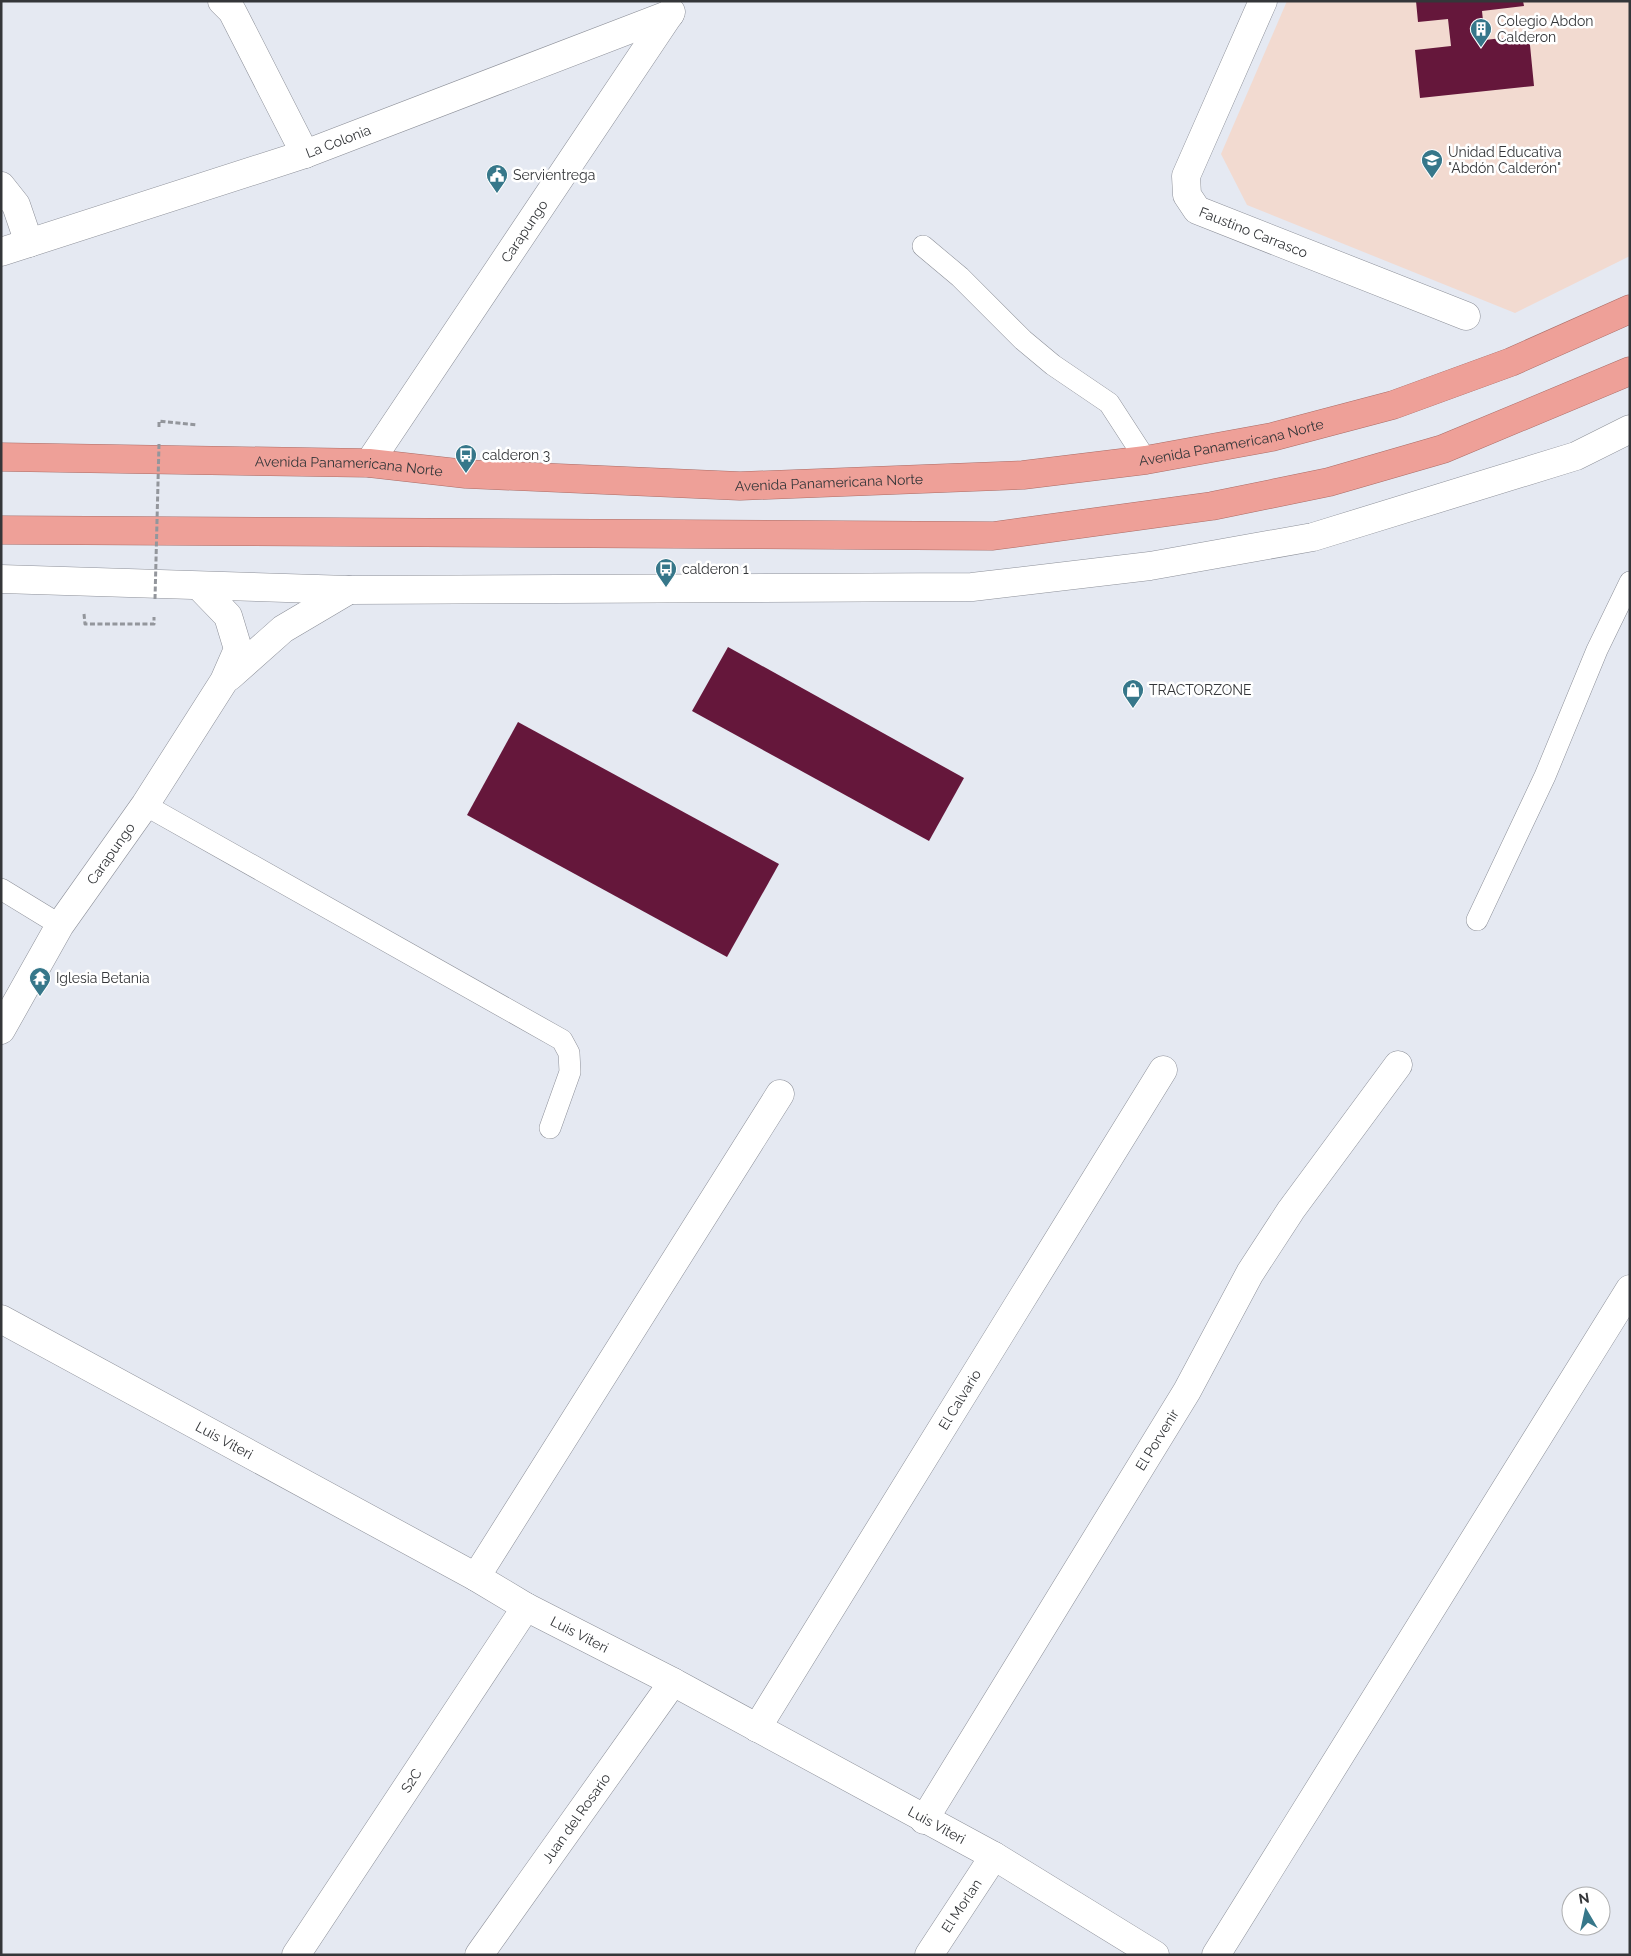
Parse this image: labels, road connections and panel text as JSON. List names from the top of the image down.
{
  "streets": {
    "highway": ["Avenida Panamericana Norte"],
    "street": [
      "La Colonia",
      "Faustino Carrasco",
      "Carapungo",
      "El Calvario",
      "Luis Viteri",
      "El Porvenir",
      "S2C",
      "Juan del Rosario",
      "El Morlan"
    ]
  },
  "crossings": [
    ["La Colonia", "Carapungo"],
    ["Carapungo", "Avenida Panamericana Norte"],
    ["El Calvario", "Luis Viteri"],
    ["Luis Viteri", "El Porvenir"],
    ["Luis Viteri", "S2C"],
    ["Luis Viteri", "Juan del Rosario"],
    ["Luis Viteri", "El Morlan"]
  ],
  "places": {
    "building": ["Colegio Abdon Calderon"],
    "school or university": ["Unidad Educativa \"Abdón Calderón\""],
    "public building": ["Servientrega"],
    "bus stop": ["calderon 3", "calderon 1"],
    "shop": ["TRACTORZONE"],
    "temple": ["Iglesia Betania"]
  },
  "north": "top"
}
